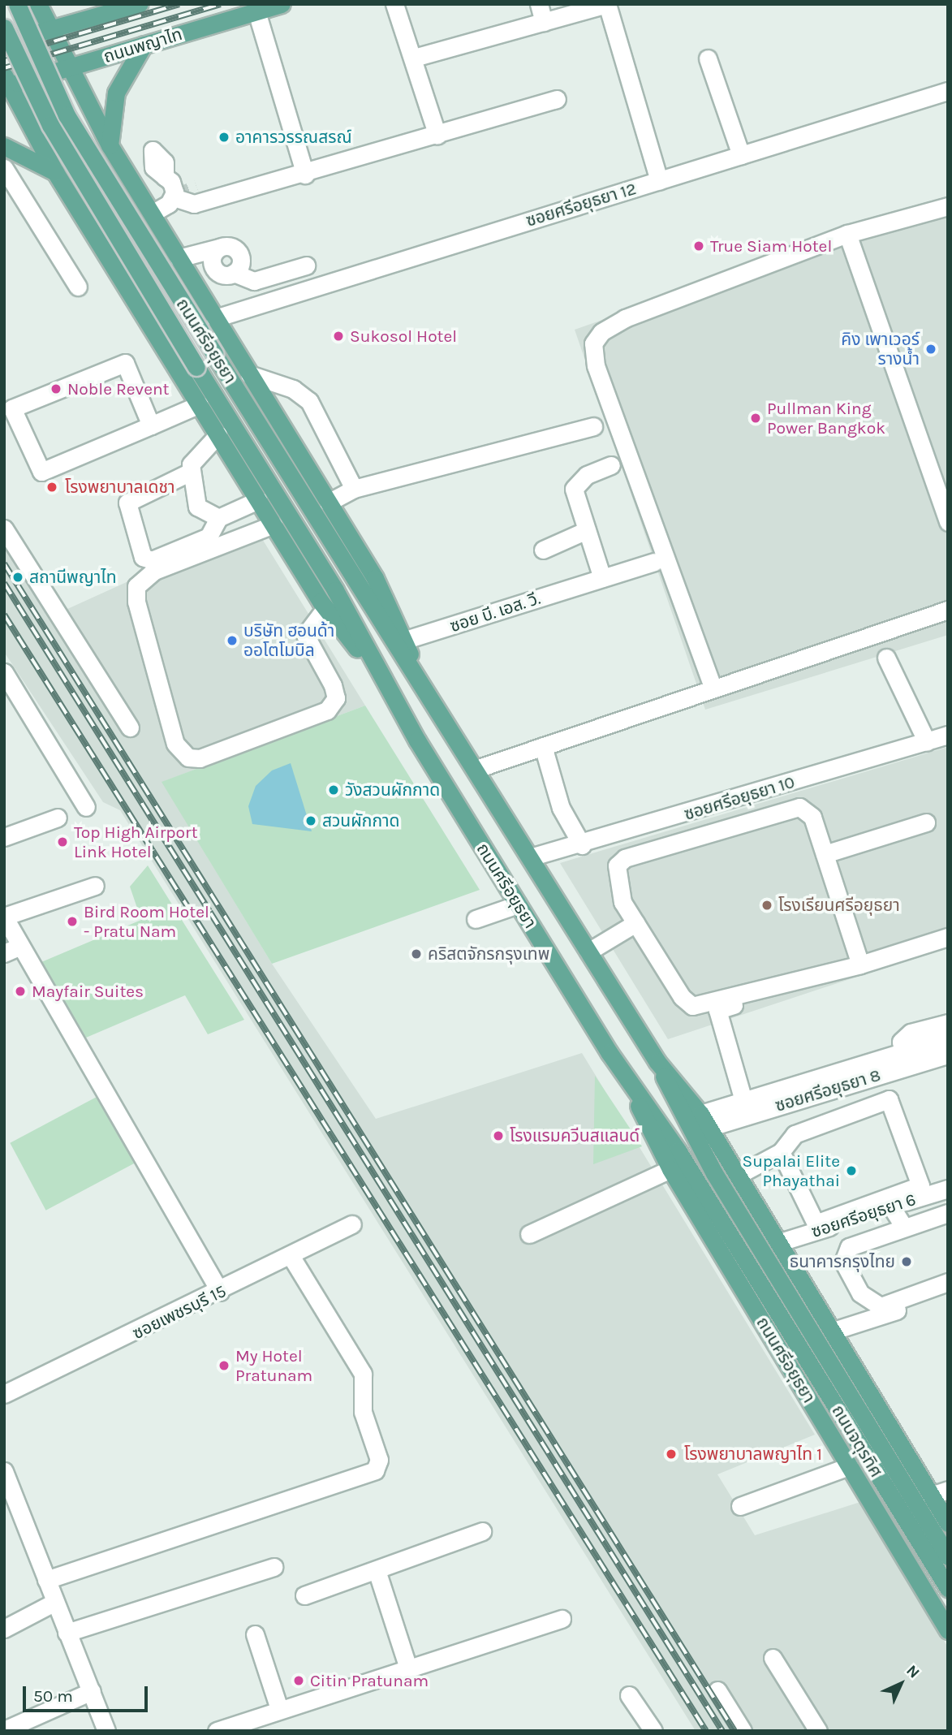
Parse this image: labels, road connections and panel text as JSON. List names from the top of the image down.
{
  "streets": {
    "main road": ["ถนนพญาไท", "ถนนศรีอยุธยา", "ถนนจตุรทิศ"],
    "street": [
      "ซอยศรีอยุธยา 12",
      "ซอย บี. เอส. วี.",
      "ซอยศรีอยุธยา 10",
      "ซอยศรีอยุธยา 8",
      "ซอยศรีอยุธยา 6",
      "ซอยเพชรบุรี 15"
    ]
  },
  "crossings": [
    ["ถนนพญาไท", "ถนนศรีอยุธยา"],
    ["ซอยศรีอยุธยา 12", "ถนนศรีอยุธยา"],
    ["ถนนศรีอยุธยา", "ซอย บี. เอส. วี."],
    ["ถนนศรีอยุธยา", "ซอยศรีอยุธยา 10"],
    ["ถนนศรีอยุธยา", "ซอยศรีอยุธยา 8"],
    ["ถนนศรีอยุธยา", "ซอยศรีอยุธยา 6"],
    ["ถนนศรีอยุธยา", "ถนนจตุรทิศ"]
  ],
  "places": [
    "อาคารวรรณสรณ์",
    "True Siam Hotel",
    "Sukosol Hotel",
    "คิง เพาเวอร์ รางน้ำ",
    "Noble Revent",
    "Pullman King Power Bangkok",
    "โรงพยาบาลเดชา",
    "สถานีพญาไท",
    "บริษัท ฮอนด้า ออโตโมบิล",
    "วังสวนผักกาด",
    "สวนผักกาด",
    "Top High Airport Link Hotel",
    "โรงเรียนศรีอยุธยา",
    "Bird Room Hotel - Pratu Nam",
    "คริสตจักรกรุงเทพ",
    "Mayfair Suites",
    "โรงแรมควีนสแลนด์",
    "Supalai Elite Phayathai",
    "ธนาคารกรุงไทย",
    "My Hotel Pratunam",
    "โรงพยาบาลพญาไท 1",
    "Citin Pratunam"
  ],
  "scale_bar": "50 m",
  "north": "top right"
}
